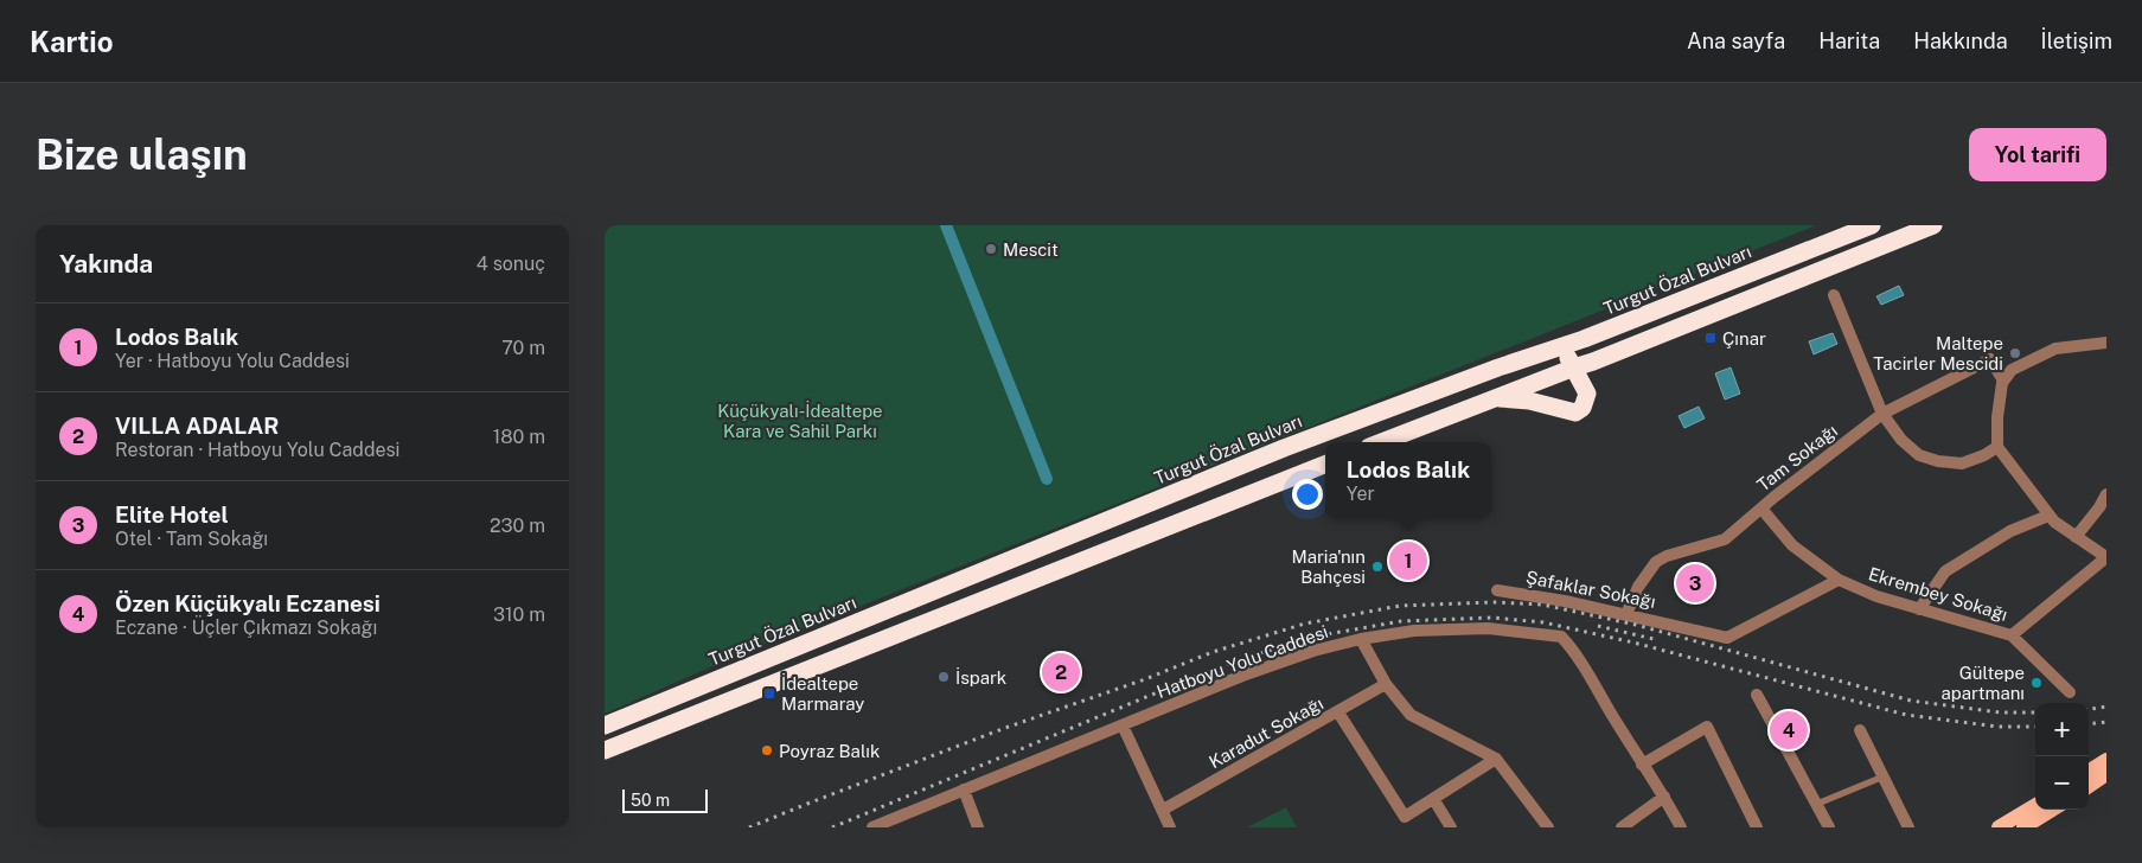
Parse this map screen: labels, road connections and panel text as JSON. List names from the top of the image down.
{
  "streets": {
    "highway": ["Turgut Özal Bulvarı"],
    "street": [
      "Tam Sokağı",
      "Şafaklar Sokağı",
      "Ekrembey Sokağı",
      "Hatboyu Yolu Caddesi",
      "Karadut Sokağı"
    ]
  },
  "crossings": [
    ["Tam Sokağı", "Şafaklar Sokağı"],
    ["Tam Sokağı", "Ekrembey Sokağı"],
    ["Şafaklar Sokağı", "Ekrembey Sokağı"]
  ],
  "parks": ["Küçükyalı-İdealtepe Kara ve Sahil Parkı"],
  "places": {
    "other": [
      "Mescit",
      "Maltepe Tacirler Mescidi",
      "Maria'nın Bahçesi",
      "İspark",
      "Gültepe apartmanı",
      "Poyraz Balık"
    ],
    "transit": ["Çınar", "İdealtepe Marmaray"]
  },
  "scale_bar": "50 m",
  "page": {
    "header": "Kartio",
    "nav": [
      "Ana sayfa",
      "Harita",
      "Hakkında",
      "İletişim"
    ],
    "buttons": "Yol tarifi",
    "title": "Bize ulaşın",
    "heading": ["Yakında", "4 sonuç"],
    "list": [
      {
        "mark": "1",
        "name": "Lodos Balık",
        "note": "Yer · Hatboyu Yolu Caddesi",
        "value": "70 m"
      },
      {
        "mark": "2",
        "name": "VILLA ADALAR",
        "note": "Restoran · Hatboyu Yolu Caddesi",
        "value": "180 m"
      },
      {
        "mark": "3",
        "name": "Elite Hotel",
        "note": "Otel · Tam Sokağı",
        "value": "230 m"
      },
      {
        "mark": "4",
        "name": "Özen Küçükyalı Eczanesi",
        "note": "Eczane · Üçler Çıkmazı Sokağı",
        "value": "310 m"
      }
    ],
    "popup": ["Lodos Balık", "Yer"],
    "pins": [
      "1",
      "3",
      "2",
      "4"
    ],
    "map_buttons": ["+", "−"],
    "scale": "50 m"
  }
}
